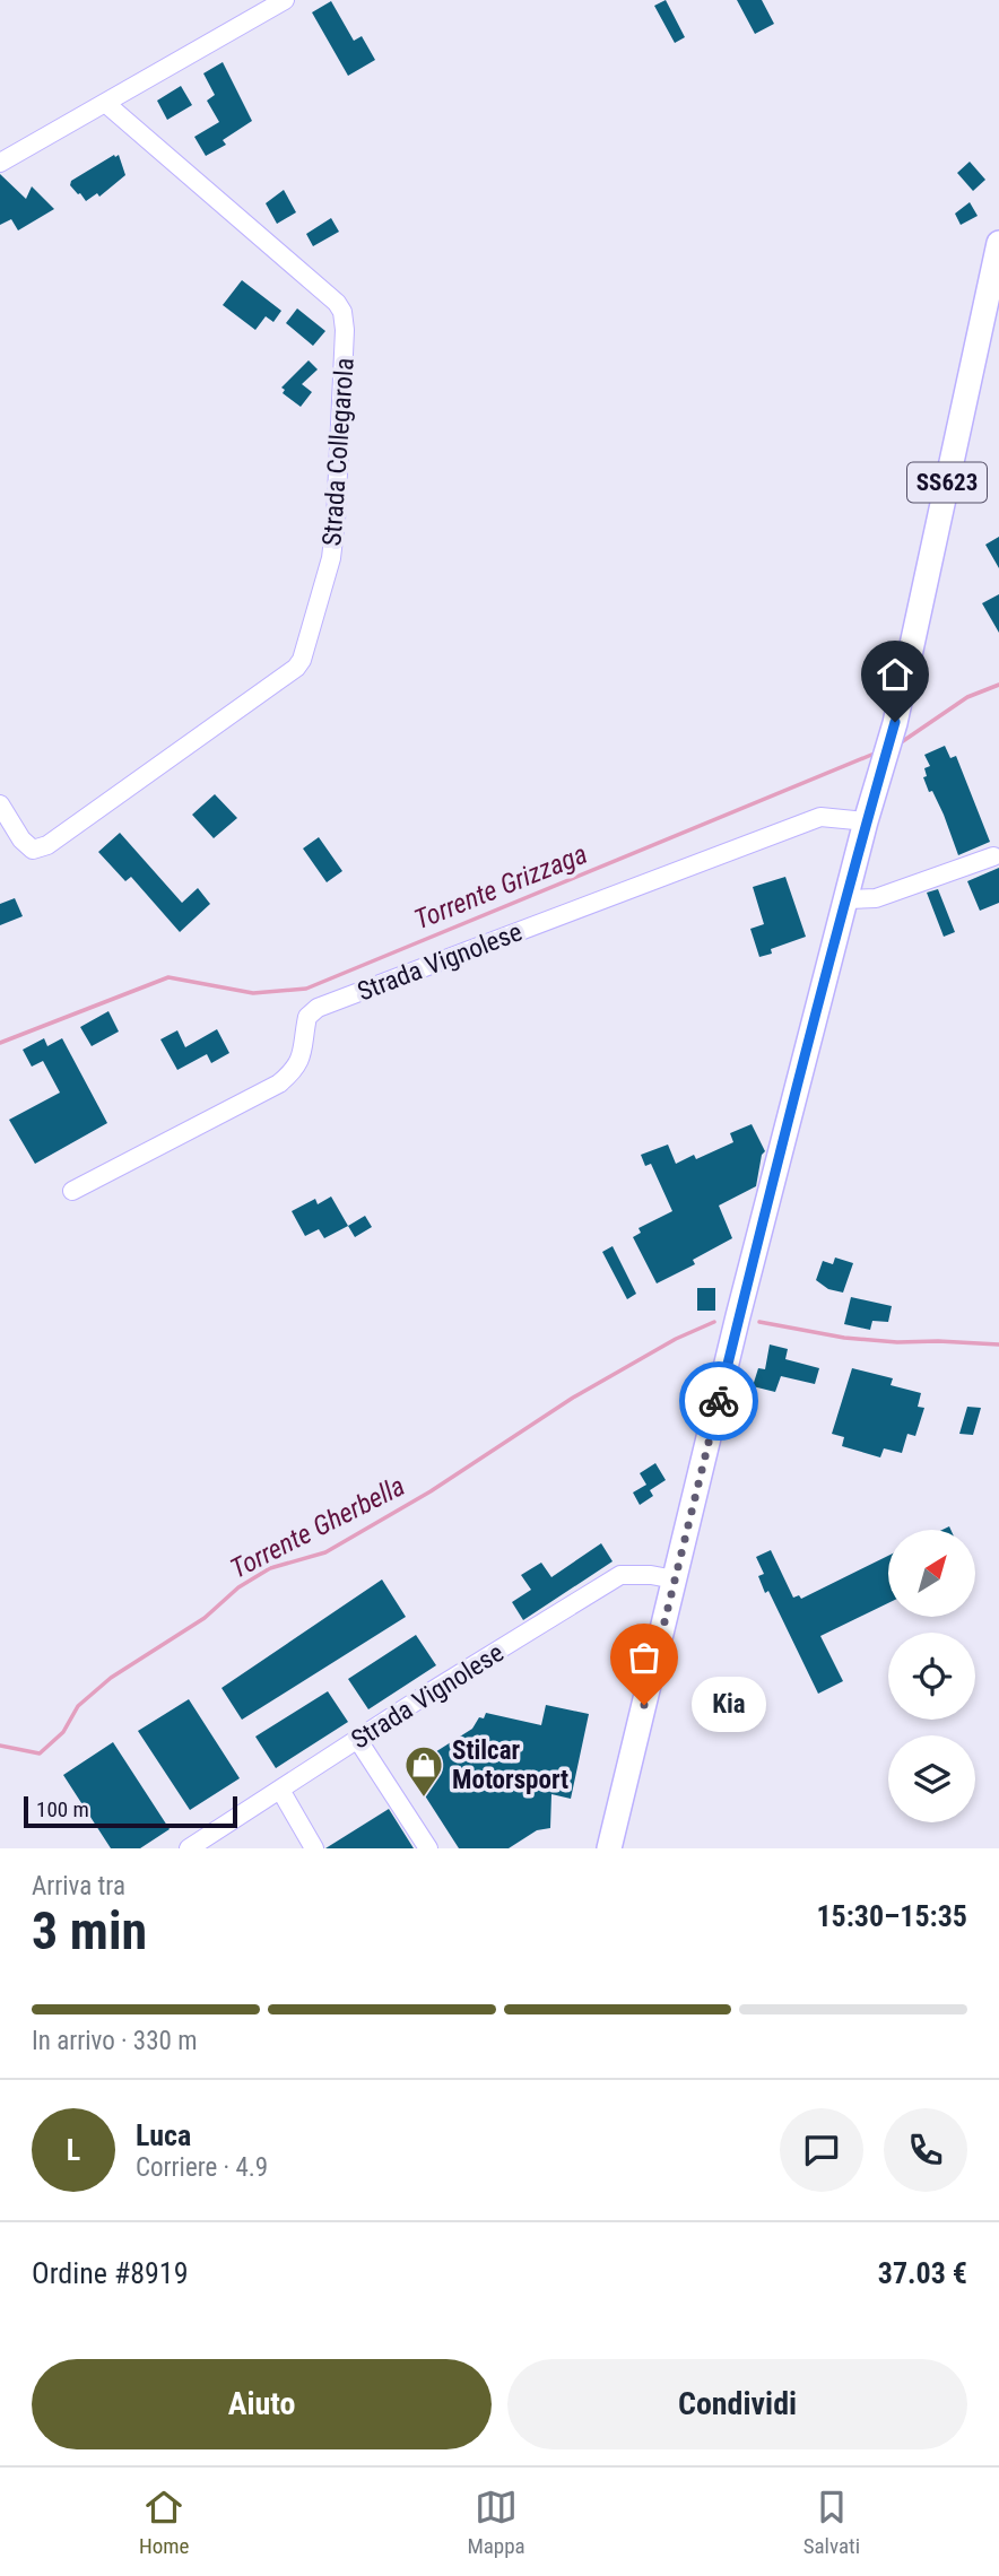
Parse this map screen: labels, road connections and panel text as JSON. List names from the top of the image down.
{
  "streets": {
    "main road": ["SS623"],
    "street": ["Strada Collegarola", "Strada Vignolese"]
  },
  "crossings": [
    ["SS623", "Strada Vignolese"]
  ],
  "water": ["Torrente Grizzaga", "Torrente Gherbella"],
  "places": {
    "other": ["Kia"],
    "shop": ["Stilcar Motorsport"]
  },
  "scale_bar": "100 m",
  "north": "top right",
  "page": {
    "bubble": "Kia",
    "scale": "100 m",
    "heading": ["3 min", "Arriva tra", "15:30–15:35"],
    "panel": [
      "Luca",
      "Corriere · 4.9",
      "Ordine #8919",
      "37.03 €"
    ],
    "bar": "In arrivo · 330 m",
    "round": "L",
    "buttons": ["Aiuto", "Condividi"],
    "tabs": ["Home", "Mappa", "Salvati"]
  }
}
